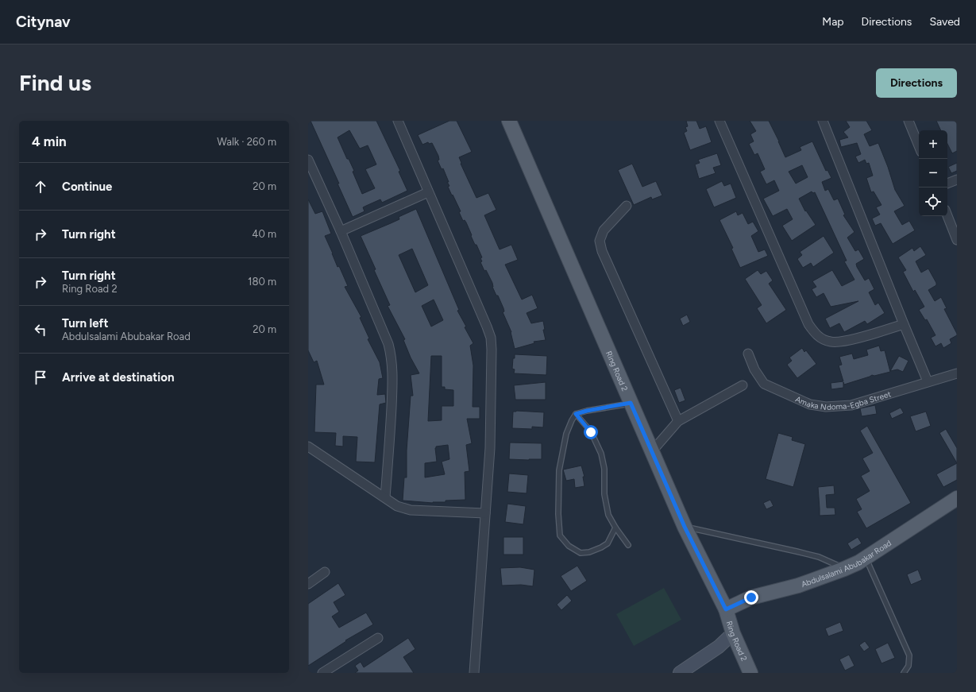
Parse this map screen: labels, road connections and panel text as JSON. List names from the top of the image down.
{
  "streets": {
    "main road": ["Ring Road 2", "Abdulsalami Abubakar Road"],
    "street": ["Amaka Ndoma-Egba Street"]
  },
  "crossings": [
    ["Ring Road 2", "Abdulsalami Abubakar Road"]
  ],
  "page": {
    "header": "Citynav",
    "nav": ["Map", "Directions", "Saved"],
    "buttons": "Directions",
    "title": "Find us",
    "heading": ["4 min", "Walk · 260 m"],
    "map_buttons": ["+", "−"],
    "list": [
      ["Continue", "20 m"],
      ["Turn right", "40 m"],
      ["Turn right", "Ring Road 2", "180 m"],
      ["Turn left", "Abdulsalami Abubakar Road", "20 m"],
      "Arrive at destination"
    ]
  }
}
